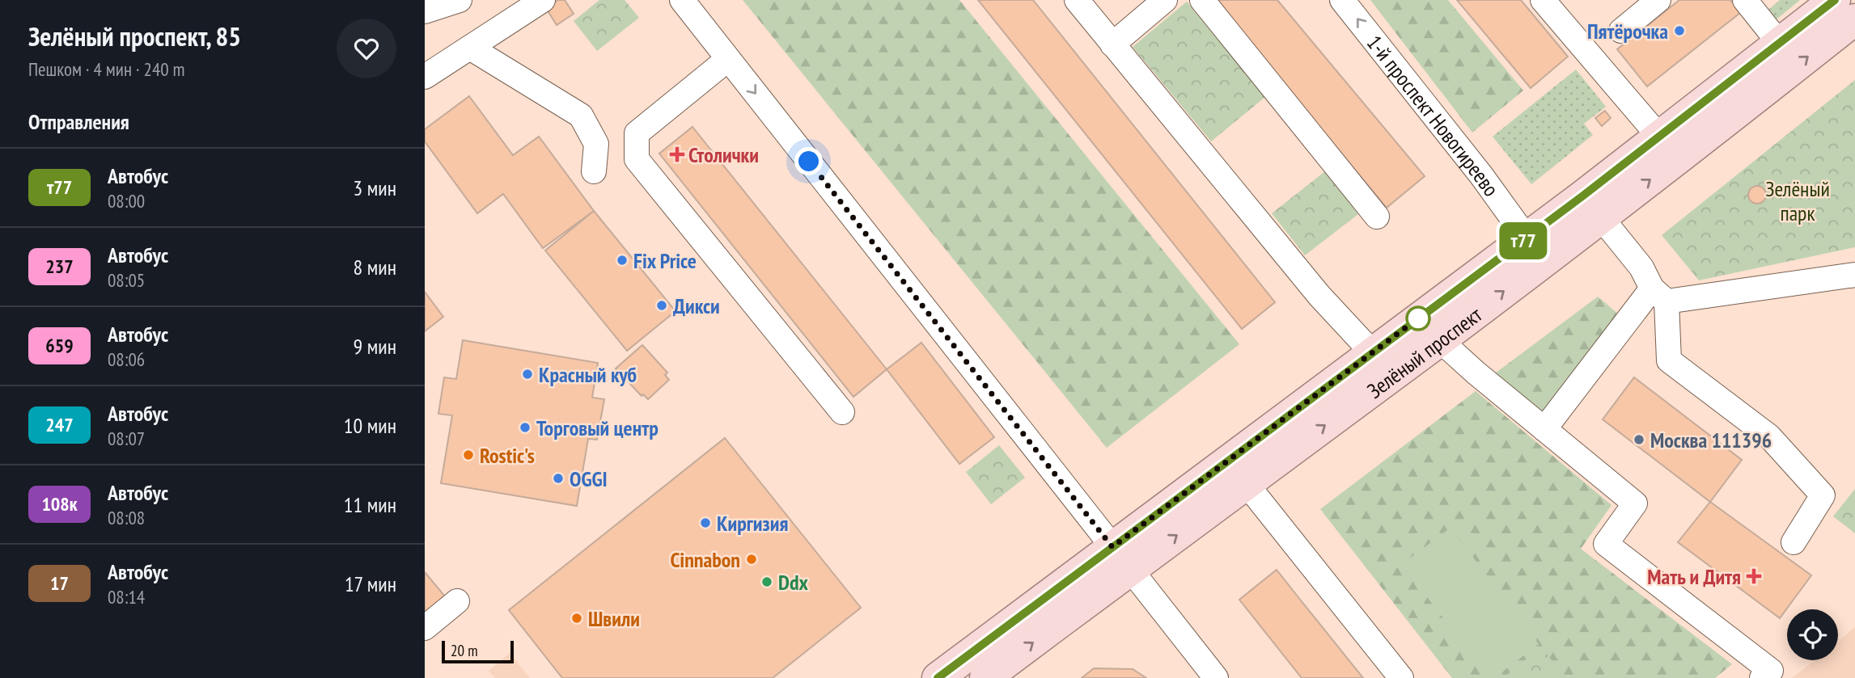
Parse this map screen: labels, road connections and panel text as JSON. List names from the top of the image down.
{
  "streets": {
    "main road": ["Зелёный проспект"],
    "street": ["1-й проспект Новогиреево"]
  },
  "crossings": [
    ["1-й проспект Новогиреево", "Зелёный проспект"]
  ],
  "parks": ["Зелёный парк"],
  "places": {
    "other": [
      "Пятёрочка",
      "Fix Price",
      "Дикси",
      "Красный куб",
      "Торговый центр",
      "Москва 111396",
      "Rostic's",
      "OGGI",
      "Киргизия",
      "Cinnabon",
      "Ddx",
      "Швили"
    ],
    "health": ["Столички", "Мать и Дитя"]
  },
  "lines": ["bus line т77"],
  "scale_bar": "20 m",
  "page": {
    "heading": [
      ["Зелёный проспект, 85", "Пешком · 4 мин · 240 m"],
      "Отправления"
    ],
    "on_map": "т77",
    "list": [
      {
        "mark": "т77",
        "name": "Автобус",
        "note": "08:00",
        "value": "3 мин"
      },
      {
        "mark": "237",
        "name": "Автобус",
        "note": "08:05",
        "value": "8 мин"
      },
      {
        "mark": "659",
        "name": "Автобус",
        "note": "08:06",
        "value": "9 мин"
      },
      {
        "mark": "247",
        "name": "Автобус",
        "note": "08:07",
        "value": "10 мин"
      },
      {
        "mark": "108к",
        "name": "Автобус",
        "note": "08:08",
        "value": "11 мин"
      },
      {
        "mark": "17",
        "name": "Автобус",
        "note": "08:14",
        "value": "17 мин"
      }
    ],
    "scale": "20 m"
  }
}
